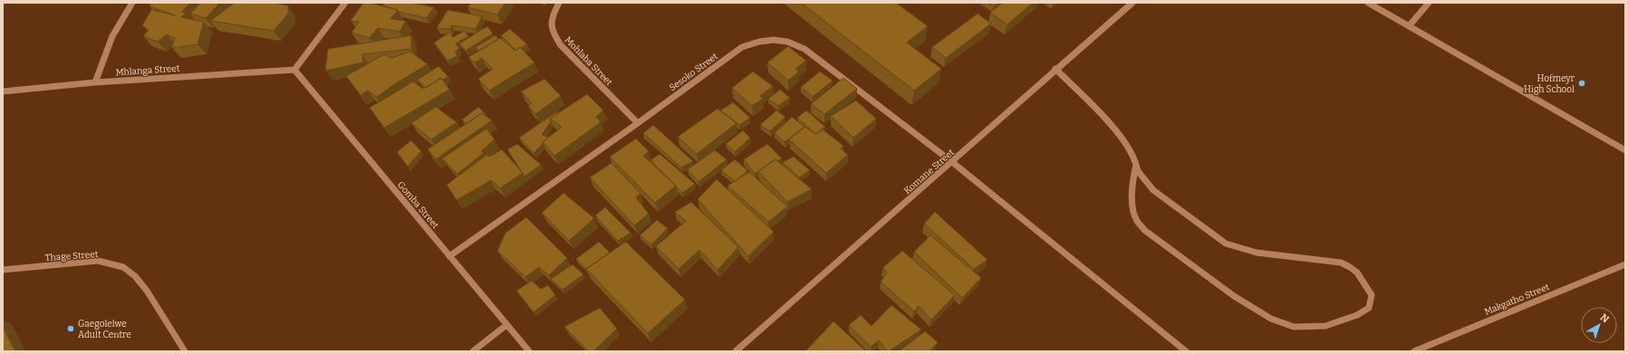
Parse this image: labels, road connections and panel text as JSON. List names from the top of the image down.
{
  "streets": {
    "street": [
      "Mohlaba Street",
      "Mhlanga Street",
      "Sesoko Street",
      "Komane Street",
      "Gomba Street",
      "Thage Street",
      "Makgatho Street"
    ]
  },
  "crossings": [
    ["Mohlaba Street", "Sesoko Street"],
    ["Mhlanga Street", "Gomba Street"],
    ["Sesoko Street", "Komane Street"],
    ["Sesoko Street", "Gomba Street"]
  ],
  "places": ["Hofmeyr High School", "Gaegolelwe Adult Centre"],
  "north": "top right"
}
